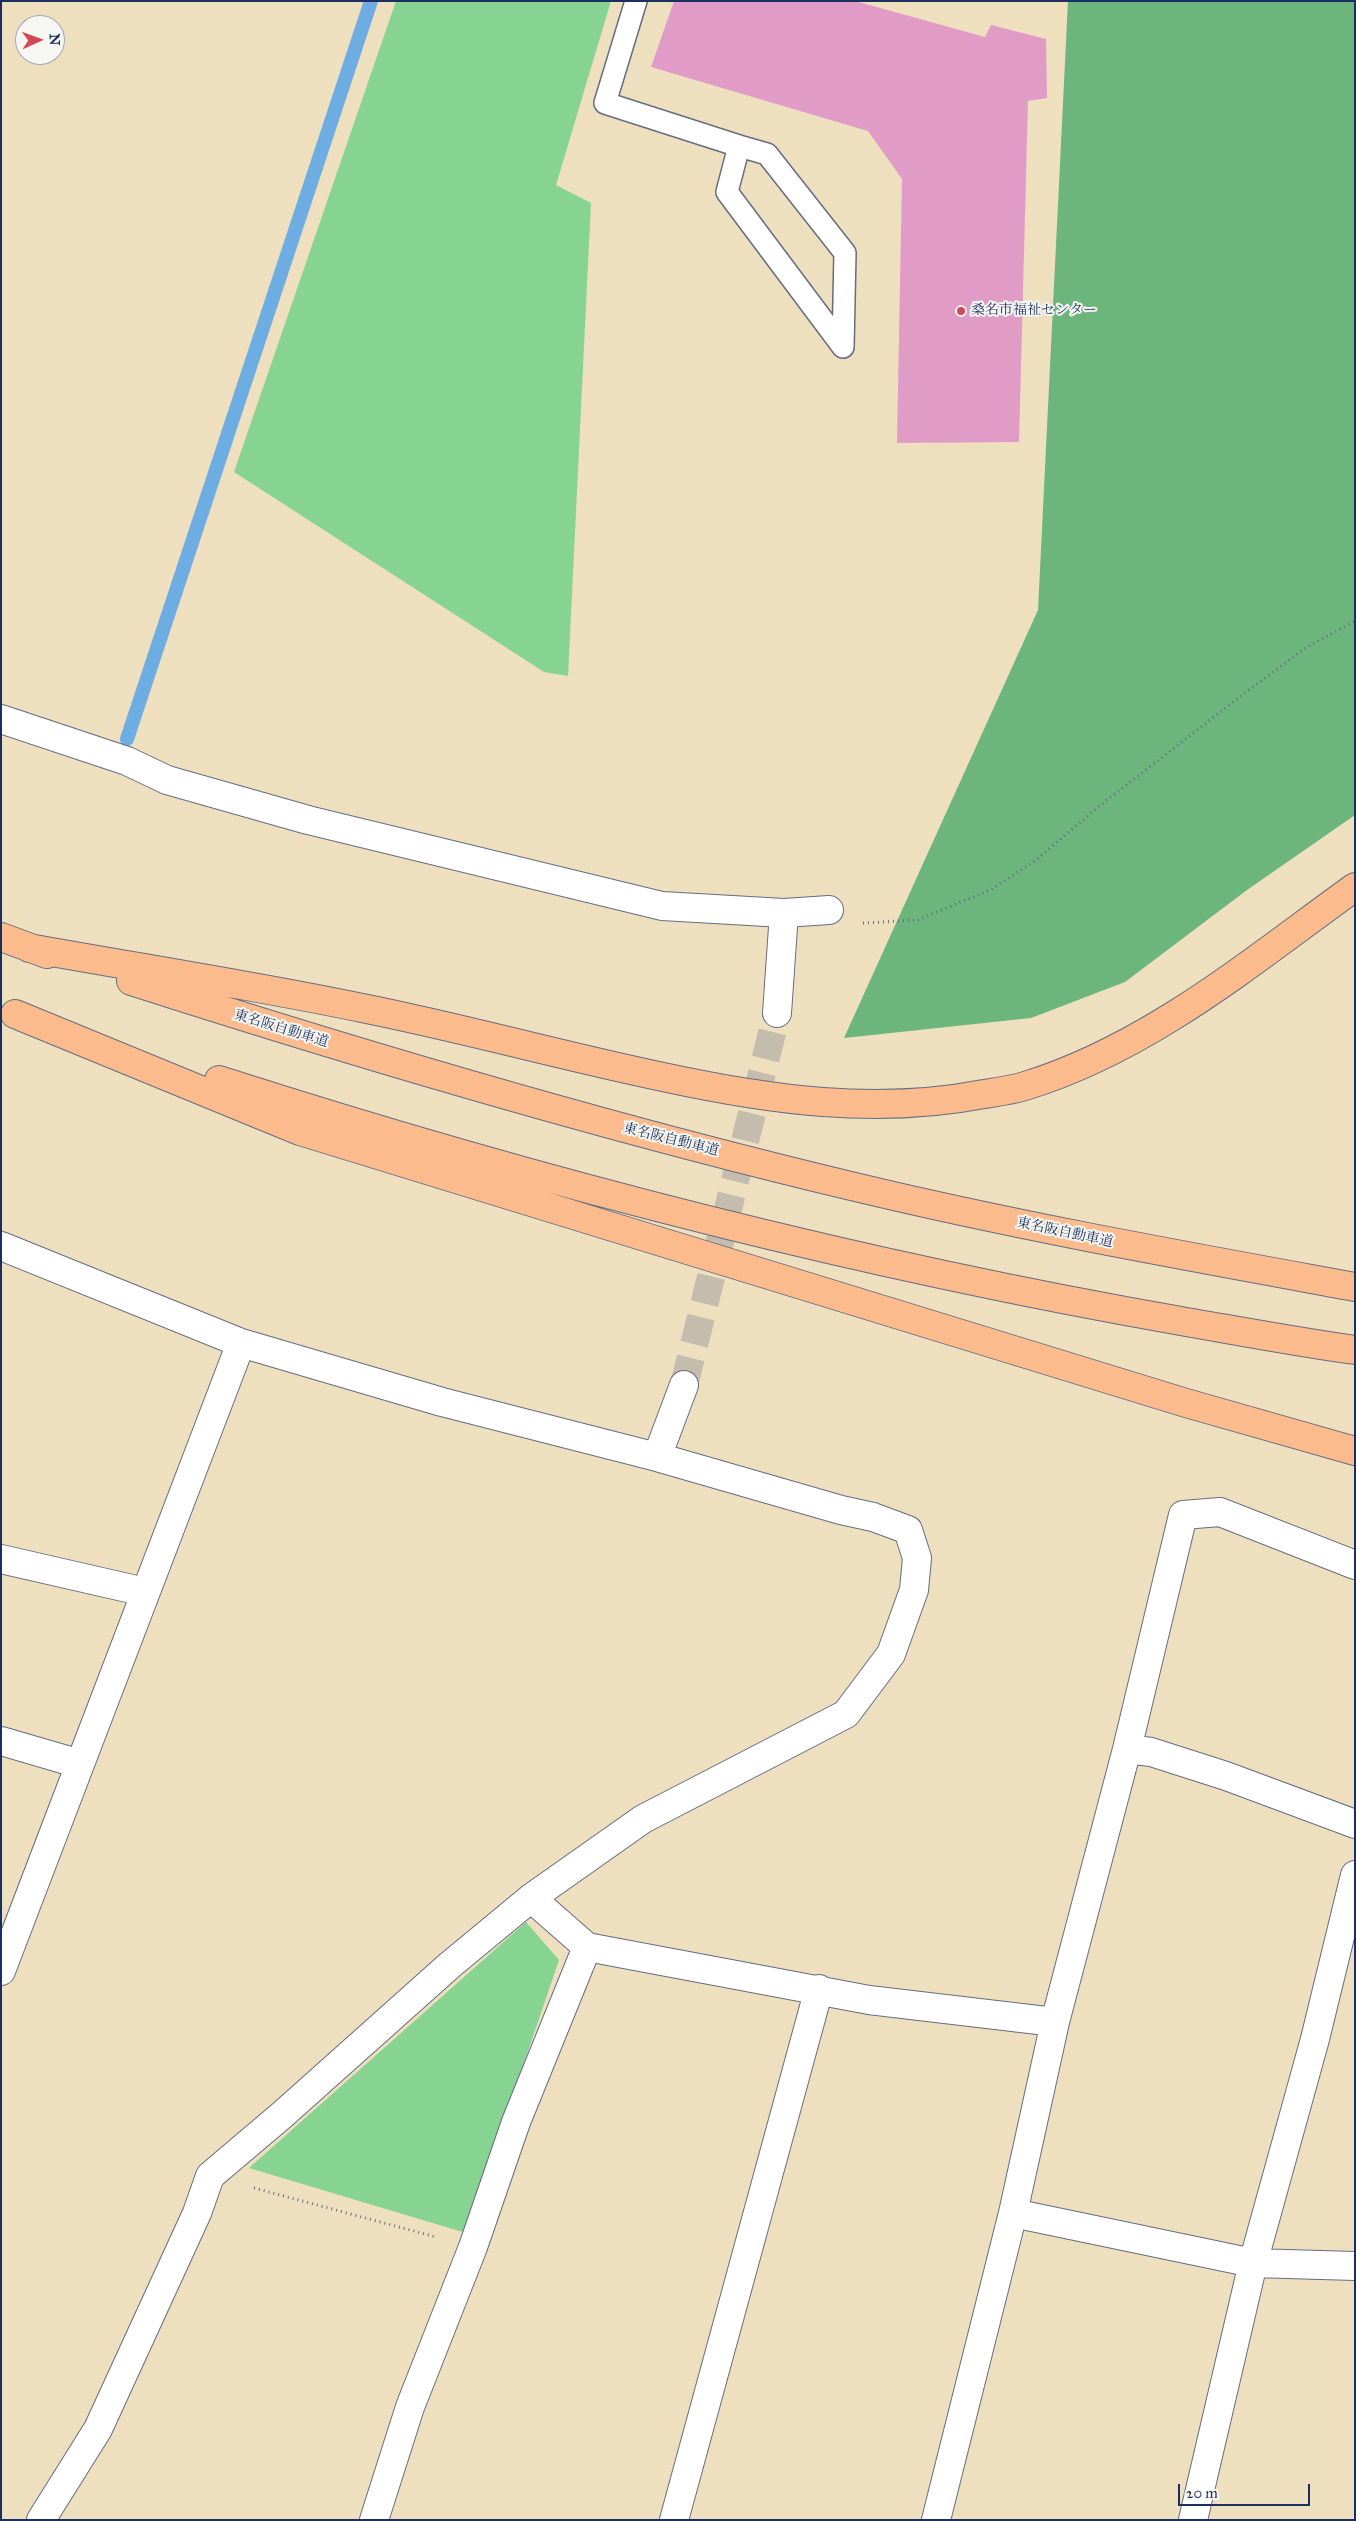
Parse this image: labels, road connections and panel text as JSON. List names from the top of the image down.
{
  "streets": {
    "highway": ["東名阪自動車道"]
  },
  "places": ["桑名市福祉センター"],
  "scale_bar": "20 m",
  "north": "right"
}
